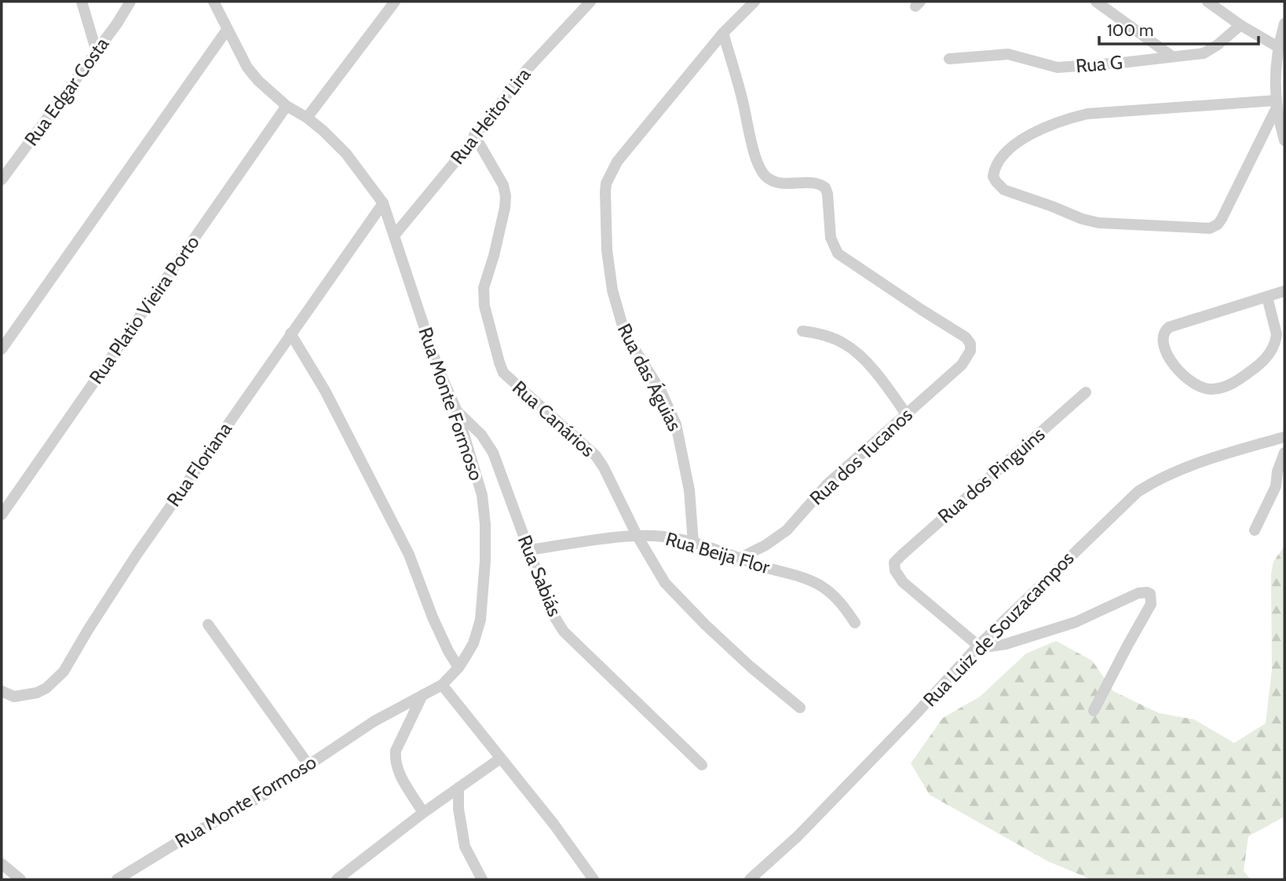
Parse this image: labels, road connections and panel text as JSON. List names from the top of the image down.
{
  "streets": {
    "street": [
      "Rua G",
      "Rua Edgar Costa",
      "Rua Heitor Lira",
      "Rua Platio Vieira Porto",
      "Rua das Águias",
      "Rua Monte Formoso",
      "Rua Canários",
      "Rua dos Tucanos",
      "Rua Floriana",
      "Rua dos Pinguins",
      "Rua Beija Flor",
      "Rua Sabiás",
      "Rua Luiz de Souzacampos"
    ]
  },
  "crossings": [
    ["Rua Heitor Lira", "Rua Monte Formoso"],
    ["Rua Heitor Lira", "Rua Canários"],
    ["Rua Platio Vieira Porto", "Rua Monte Formoso"],
    ["Rua das Águias", "Rua dos Tucanos"],
    ["Rua das Águias", "Rua Beija Flor"],
    ["Rua Monte Formoso", "Rua Floriana"],
    ["Rua Monte Formoso", "Rua Sabiás"],
    ["Rua Canários", "Rua Beija Flor"],
    ["Rua dos Tucanos", "Rua Beija Flor"],
    ["Rua dos Pinguins", "Rua Luiz de Souzacampos"],
    ["Rua Beija Flor", "Rua Sabiás"]
  ],
  "scale_bar": "100 m"
}
